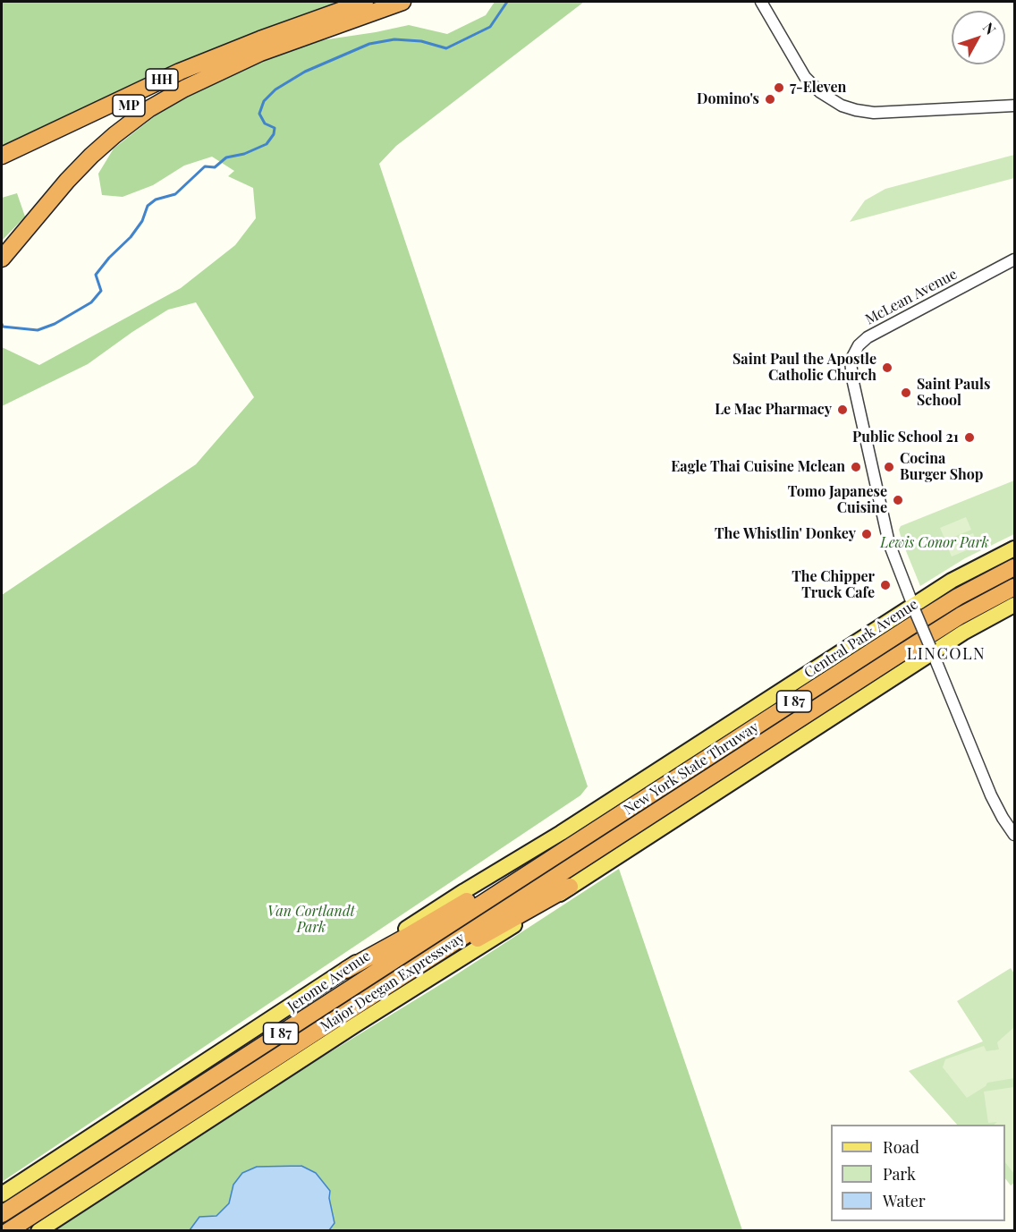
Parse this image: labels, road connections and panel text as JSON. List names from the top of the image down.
{
  "streets": {
    "highway": [
      "HH",
      "MP",
      "I 87",
      "New York State Thruway",
      "Major Deegan Expressway"
    ],
    "main road": ["Central Park Avenue", "Jerome Avenue"],
    "street": ["McLean Avenue"]
  },
  "crossings": [
    ["HH", "MP"],
    ["McLean Avenue", "Central Park Avenue"],
    ["Central Park Avenue", "Jerome Avenue"],
    ["New York State Thruway", "Major Deegan Expressway"]
  ],
  "districts": ["LINCOLN"],
  "parks": ["Lewis Conor Park", "Van Cortlandt Park"],
  "places": [
    "7-Eleven",
    "Domino's",
    "Saint Paul the Apostle Catholic Church",
    "Saint Pauls School",
    "Le Mac Pharmacy",
    "Public School 21",
    "Eagle Thai Cuisine Mclean",
    "Cocina Burger Shop",
    "Tomo Japanese Cuisine",
    "The Whistlin' Donkey",
    "The Chipper Truck Cafe"
  ],
  "legend": ["Road", "Park", "Water"],
  "north": "top right"
}
